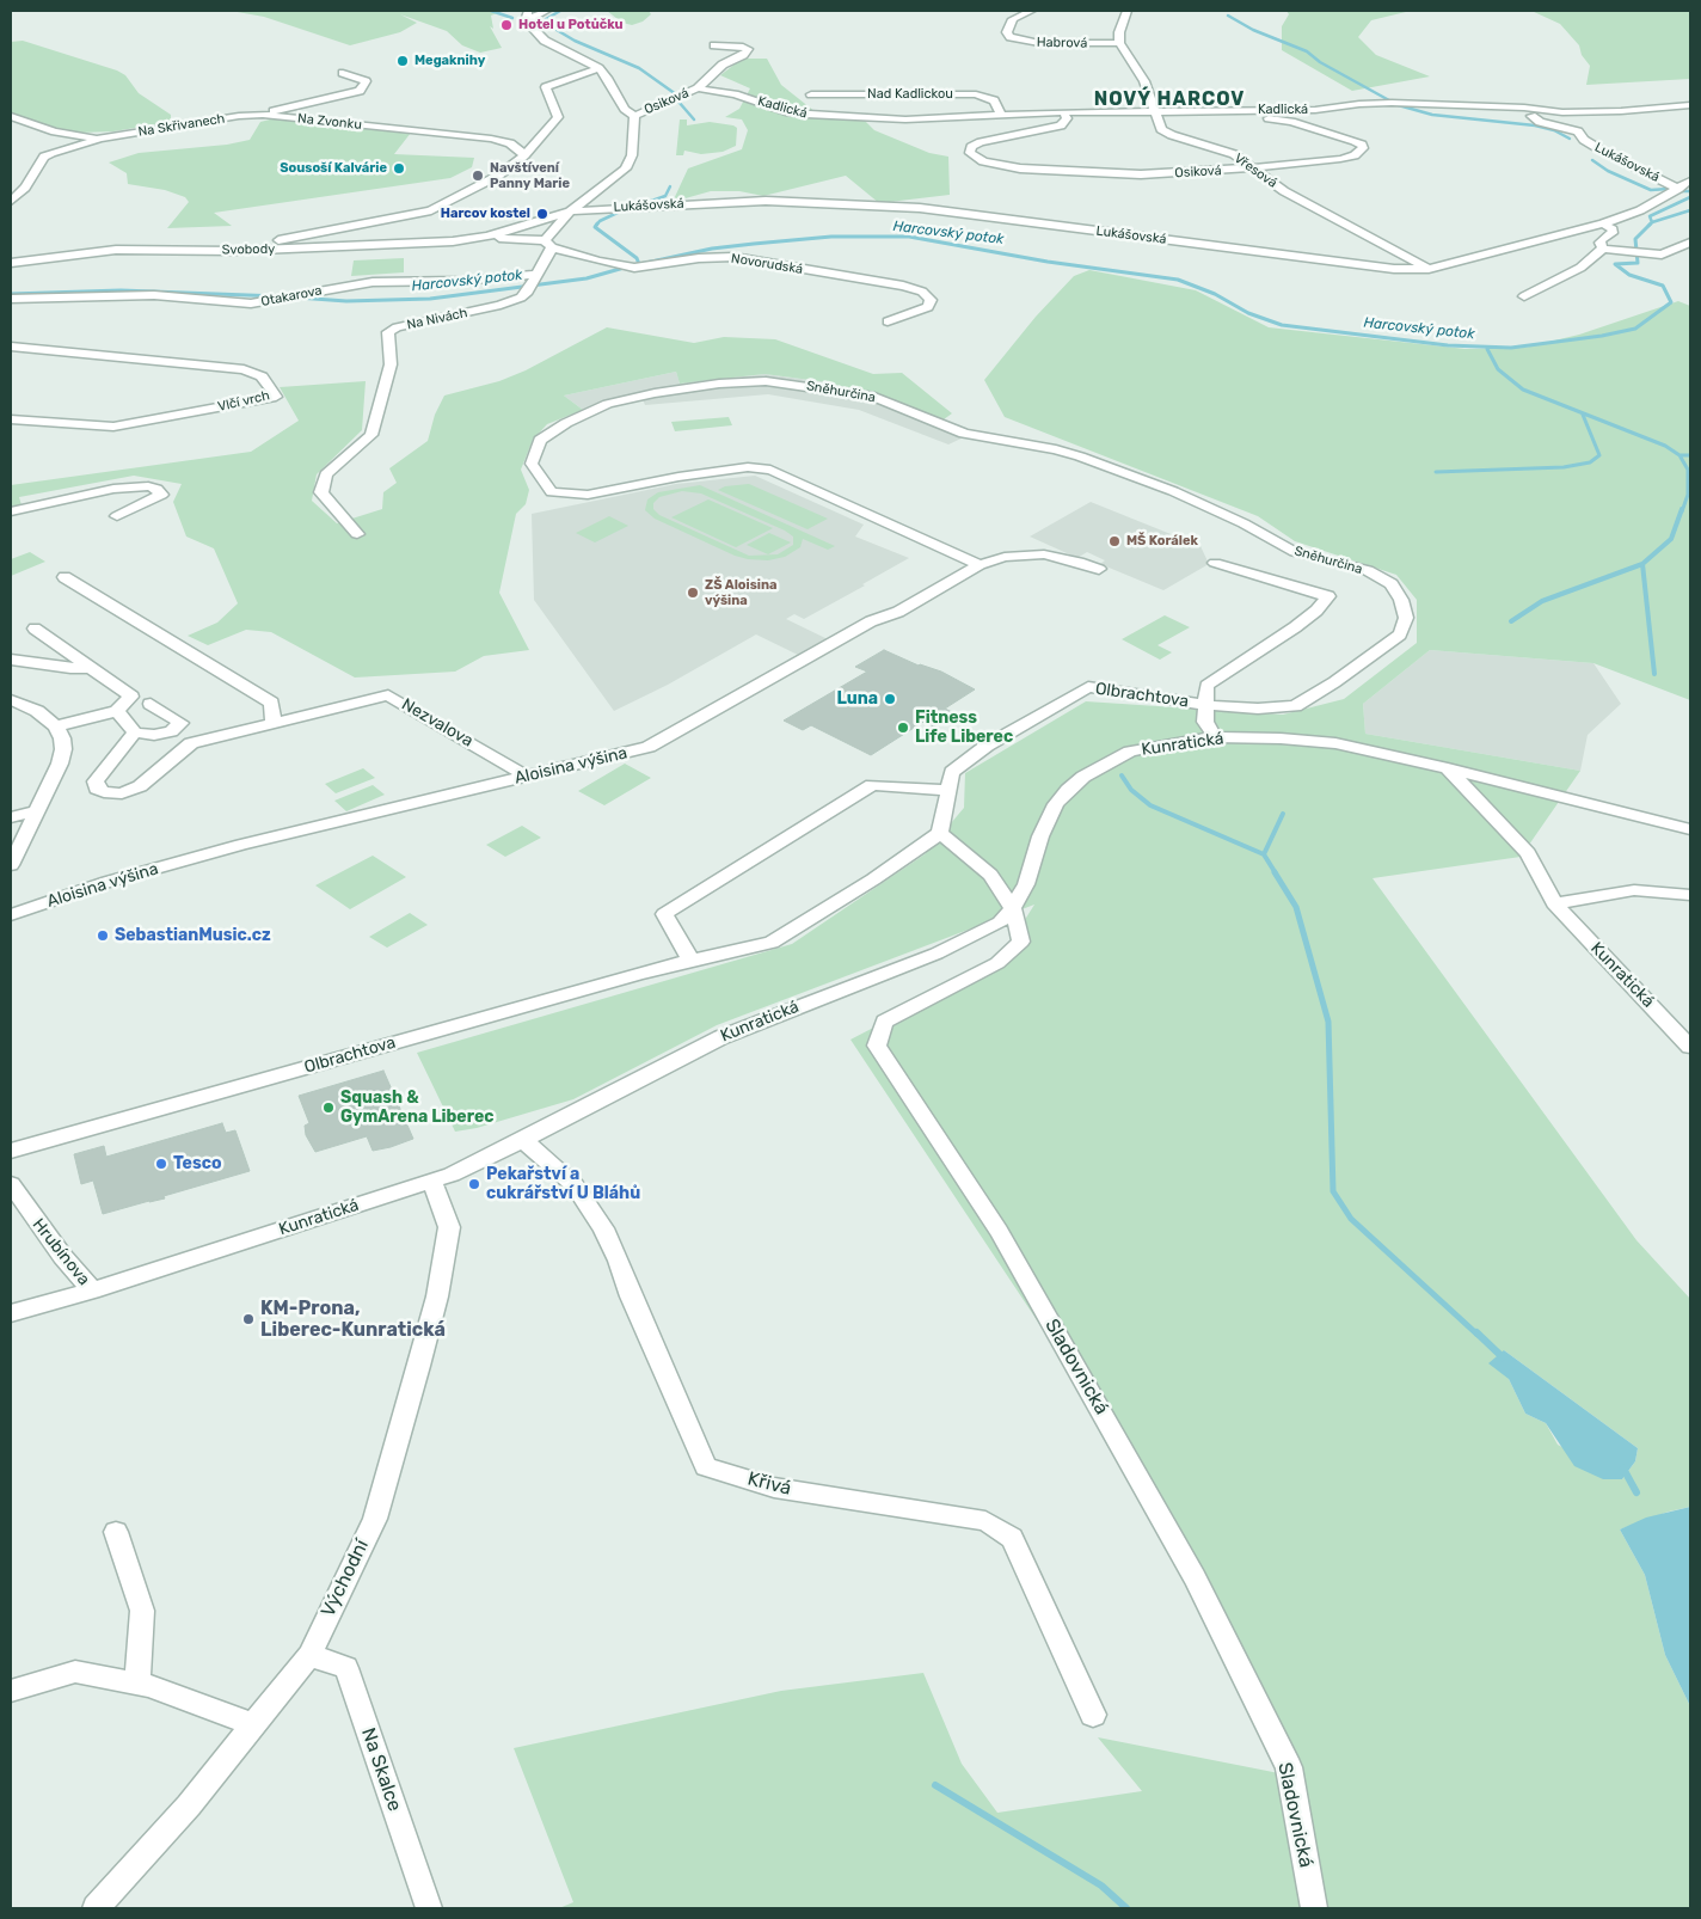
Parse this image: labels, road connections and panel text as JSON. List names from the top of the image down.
{
  "streets": {
    "street": [
      "Habrová",
      "Nad Kadlickou",
      "Osiková",
      "Kadlická",
      "Na Zvonku",
      "Na Skřivanech",
      "Lukášovská",
      "Vřesová",
      "Svobody",
      "Novorudská",
      "Otakarova",
      "Na Nivách",
      "Sněhurčina",
      "Vlčí vrch",
      "Olbrachtova",
      "Nezvalova",
      "Kunratická",
      "Aloisina výšina",
      "Hrubínova",
      "Sladovnická",
      "Křivá",
      "Východní",
      "Na Skalce"
    ]
  },
  "crossings": [
    ["Habrová", "Vřesová"],
    ["Nad Kadlickou", "Kadlická"],
    ["Osiková", "Kadlická"],
    ["Osiková", "Vřesová"],
    ["Kadlická", "Lukášovská"],
    ["Kadlická", "Vřesová"],
    ["Na Zvonku", "Na Skřivanech"],
    ["Lukášovská", "Vřesová"],
    ["Lukášovská", "Svobody"],
    ["Svobody", "Novorudská"],
    ["Svobody", "Na Nivách"],
    ["Novorudská", "Na Nivách"],
    ["Otakarova", "Na Nivách"],
    ["Sněhurčina", "Olbrachtova"],
    ["Sněhurčina", "Aloisina výšina"],
    ["Nezvalova", "Aloisina výšina"],
    ["Kunratická", "Hrubínova"],
    ["Kunratická", "Sladovnická"],
    ["Kunratická", "Křivá"],
    ["Kunratická", "Východní"],
    ["Východní", "Na Skalce"]
  ],
  "districts": ["NOVÝ HARCOV"],
  "water": ["Harcovský potok"],
  "places": [
    "Hotel u Potůčku",
    "Megaknihy",
    "Sousoší Kalvárie",
    "Navštívení Panny Marie",
    "Harcov kostel",
    "MŠ Korálek",
    "ZŠ Aloisina výšina",
    "Luna",
    "Fitness Life Liberec",
    "SebastianMusic.cz",
    "Squash & GymArena Liberec",
    "Tesco",
    "Pekařství a cukrářství U Bláhů",
    "KM-Prona, Liberec-Kunratická"
  ]
}
